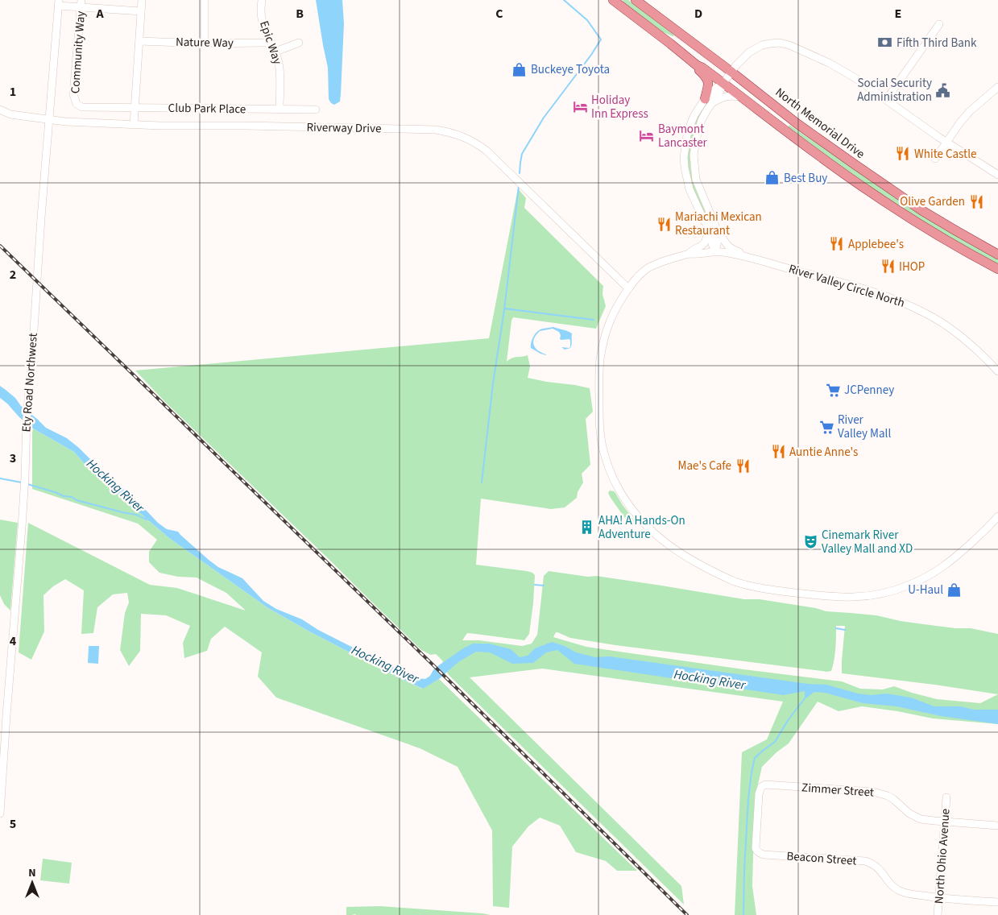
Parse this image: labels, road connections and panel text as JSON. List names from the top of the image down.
{
  "streets": {
    "main road": ["North Memorial Drive"],
    "street": [
      "Nature Way",
      "Epic Way",
      "Community Way",
      "Club Park Place",
      "Riverway Drive",
      "River Valley Circle North",
      "Ety Road Northwest",
      "Zimmer Street",
      "North Ohio Avenue",
      "Beacon Street"
    ]
  },
  "crossings": [
    ["Nature Way", "Epic Way"],
    ["Epic Way", "Club Park Place"],
    ["Community Way", "Club Park Place"],
    ["Riverway Drive", "Ety Road Northwest"],
    ["Zimmer Street", "North Ohio Avenue"],
    ["Zimmer Street", "Beacon Street"],
    ["North Ohio Avenue", "Beacon Street"]
  ],
  "water": ["Hocking River"],
  "places": {
    "bank": ["Fifth Third Bank"],
    "shop": ["Buckeye Toyota", "Best Buy", "U-Haul"],
    "public building": ["Social Security Administration"],
    "hotel": ["Holiday Inn Express", "Baymont Lancaster"],
    "restaurant": [
      "White Castle",
      "Olive Garden",
      "Mariachi Mexican Restaurant",
      "Applebee's",
      "IHOP",
      "Auntie Anne's",
      "Mae's Cafe"
    ],
    "supermarket": ["JCPenney", "River Valley Mall"],
    "building": ["AHA! A Hands-On Adventure"],
    "theatre": ["Cinemark River Valley Mall and XD"]
  },
  "north": "top",
  "grid": {
    "columns": [
      "A",
      "B",
      "C",
      "D",
      "E"
    ],
    "rows": [
      "1",
      "2",
      "3",
      "4",
      "5"
    ]
  }
}
